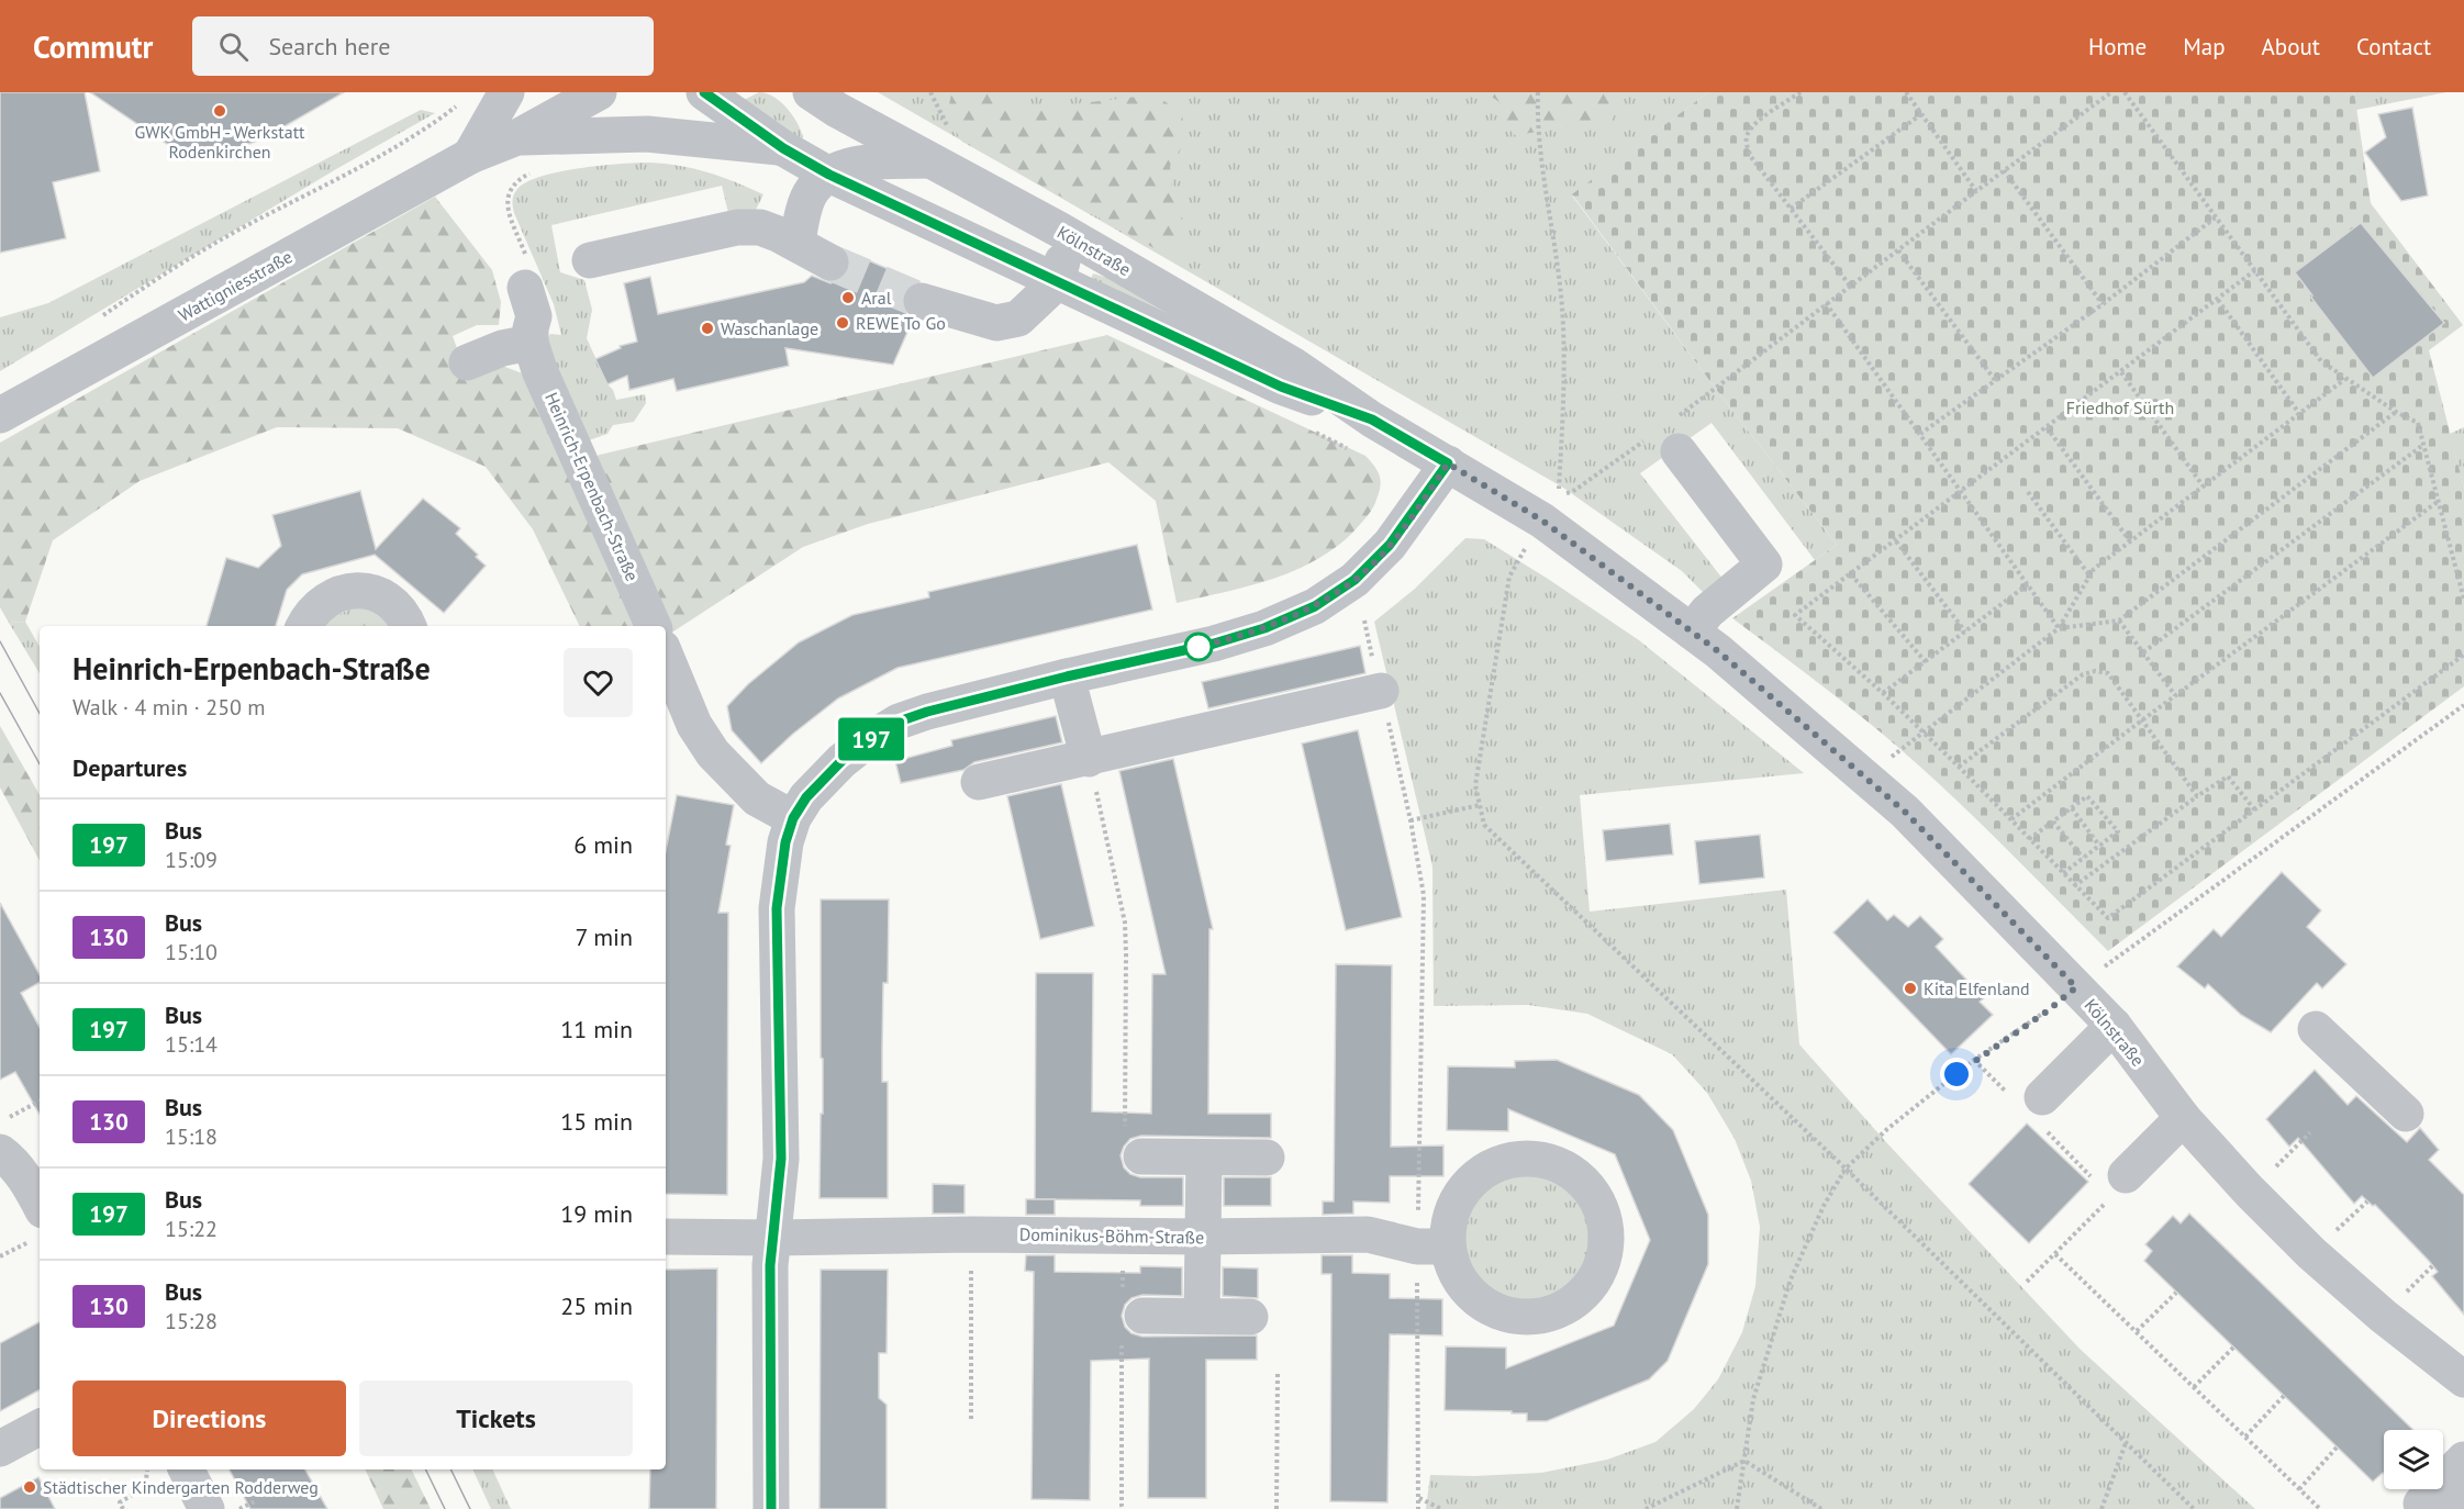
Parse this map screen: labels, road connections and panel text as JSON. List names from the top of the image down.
{
  "streets": {
    "street": [
      "Kölnstraße",
      "Wattigniesstraße",
      "Heinrich-Erpenbach-Straße",
      "Dominikus-Böhm-Straße"
    ]
  },
  "parks": ["Friedhof Sürth"],
  "places": [
    "GWK GmbH - Werkstatt Rodenkirchen",
    "Aral",
    "REWE To Go",
    "Waschanlage",
    "Kita Elfenland",
    "Städtischer Kindergarten Rodderweg"
  ],
  "lines": ["bus line 197"],
  "page": {
    "header": "Commutr",
    "search": "Search here",
    "nav": [
      "Home",
      "Map",
      "About",
      "Contact"
    ],
    "on_map": "197",
    "heading": [
      ["Heinrich-Erpenbach-Straße", "Walk · 4 min · 250 m"],
      "Departures"
    ],
    "list": [
      {
        "mark": "197",
        "name": "Bus",
        "note": "15:09",
        "value": "6 min"
      },
      {
        "mark": "130",
        "name": "Bus",
        "note": "15:10",
        "value": "7 min"
      },
      {
        "mark": "197",
        "name": "Bus",
        "note": "15:14",
        "value": "11 min"
      },
      {
        "mark": "130",
        "name": "Bus",
        "note": "15:18",
        "value": "15 min"
      },
      {
        "mark": "197",
        "name": "Bus",
        "note": "15:22",
        "value": "19 min"
      },
      {
        "mark": "130",
        "name": "Bus",
        "note": "15:28",
        "value": "25 min"
      }
    ],
    "buttons": ["Directions", "Tickets"]
  }
}
